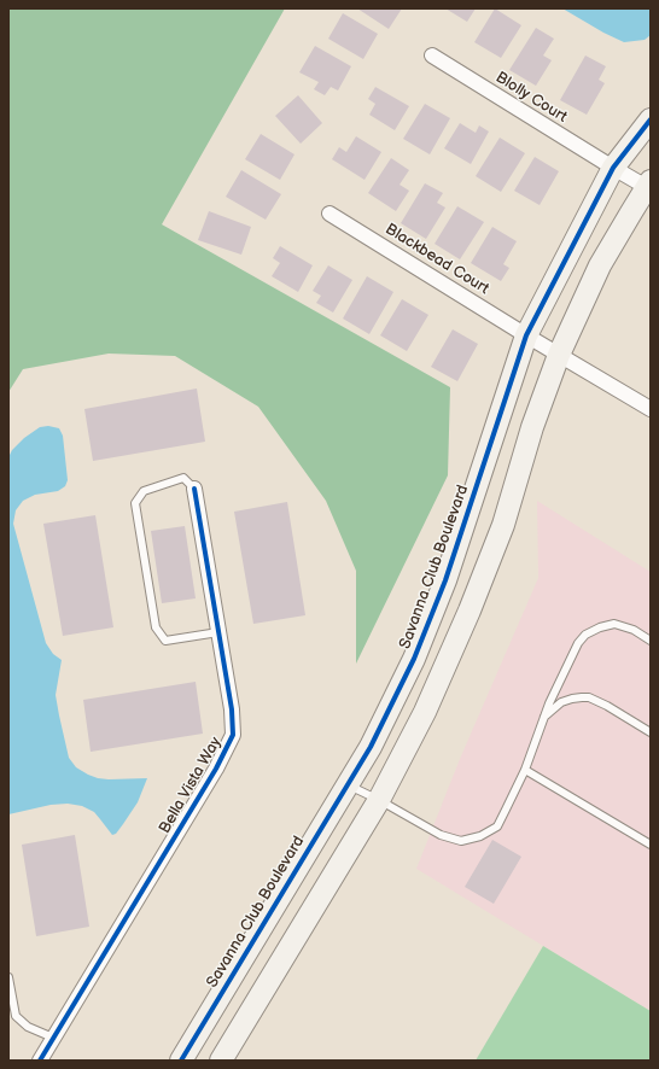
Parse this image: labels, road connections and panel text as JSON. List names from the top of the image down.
{
  "streets": {
    "street": [
      "Blolly Court",
      "Blackbead Court",
      "Savanna Club Boulevard",
      "Bella Vista Way"
    ]
  },
  "crossings": [
    ["Blolly Court", "Savanna Club Boulevard"],
    ["Blackbead Court", "Savanna Club Boulevard"]
  ]
}
